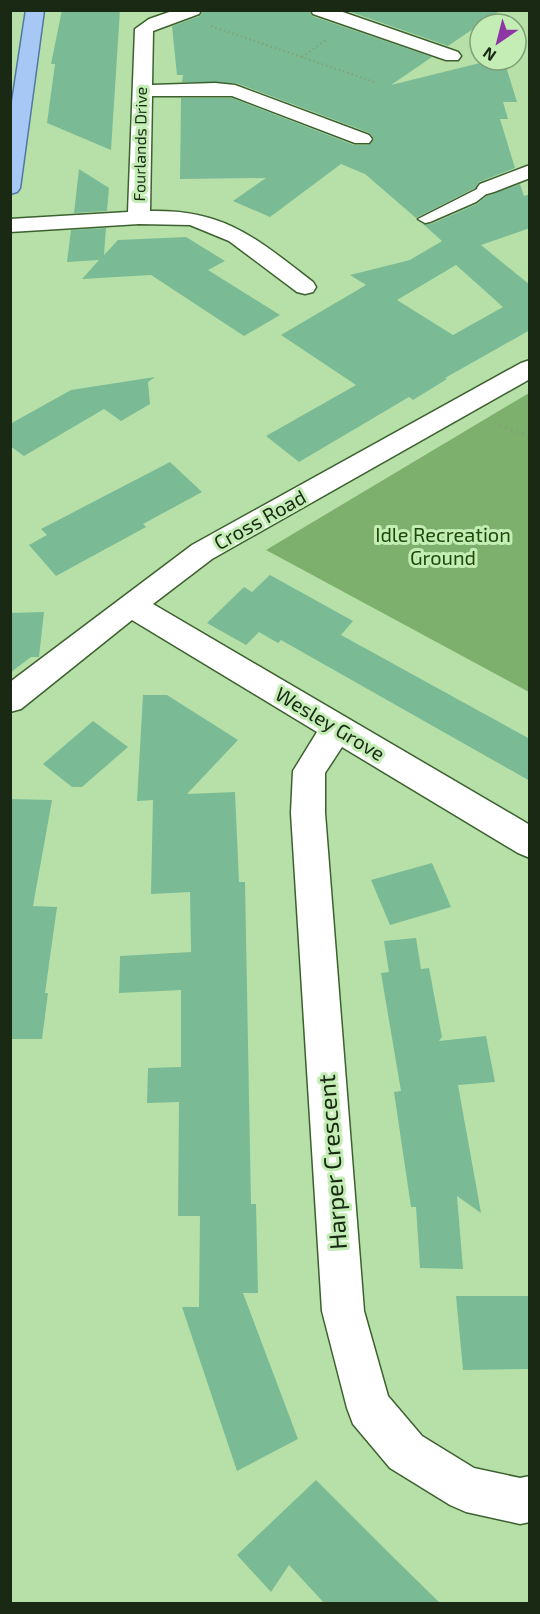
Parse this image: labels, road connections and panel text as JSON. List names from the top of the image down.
{
  "streets": {
    "street": [
      "Fourlands Drive",
      "Cross Road",
      "Wesley Grove",
      "Harper Crescent"
    ]
  },
  "crossings": [
    ["Cross Road", "Wesley Grove"],
    ["Wesley Grove", "Harper Crescent"]
  ],
  "parks": ["Idle Recreation Ground"],
  "north": "bottom left"
}
